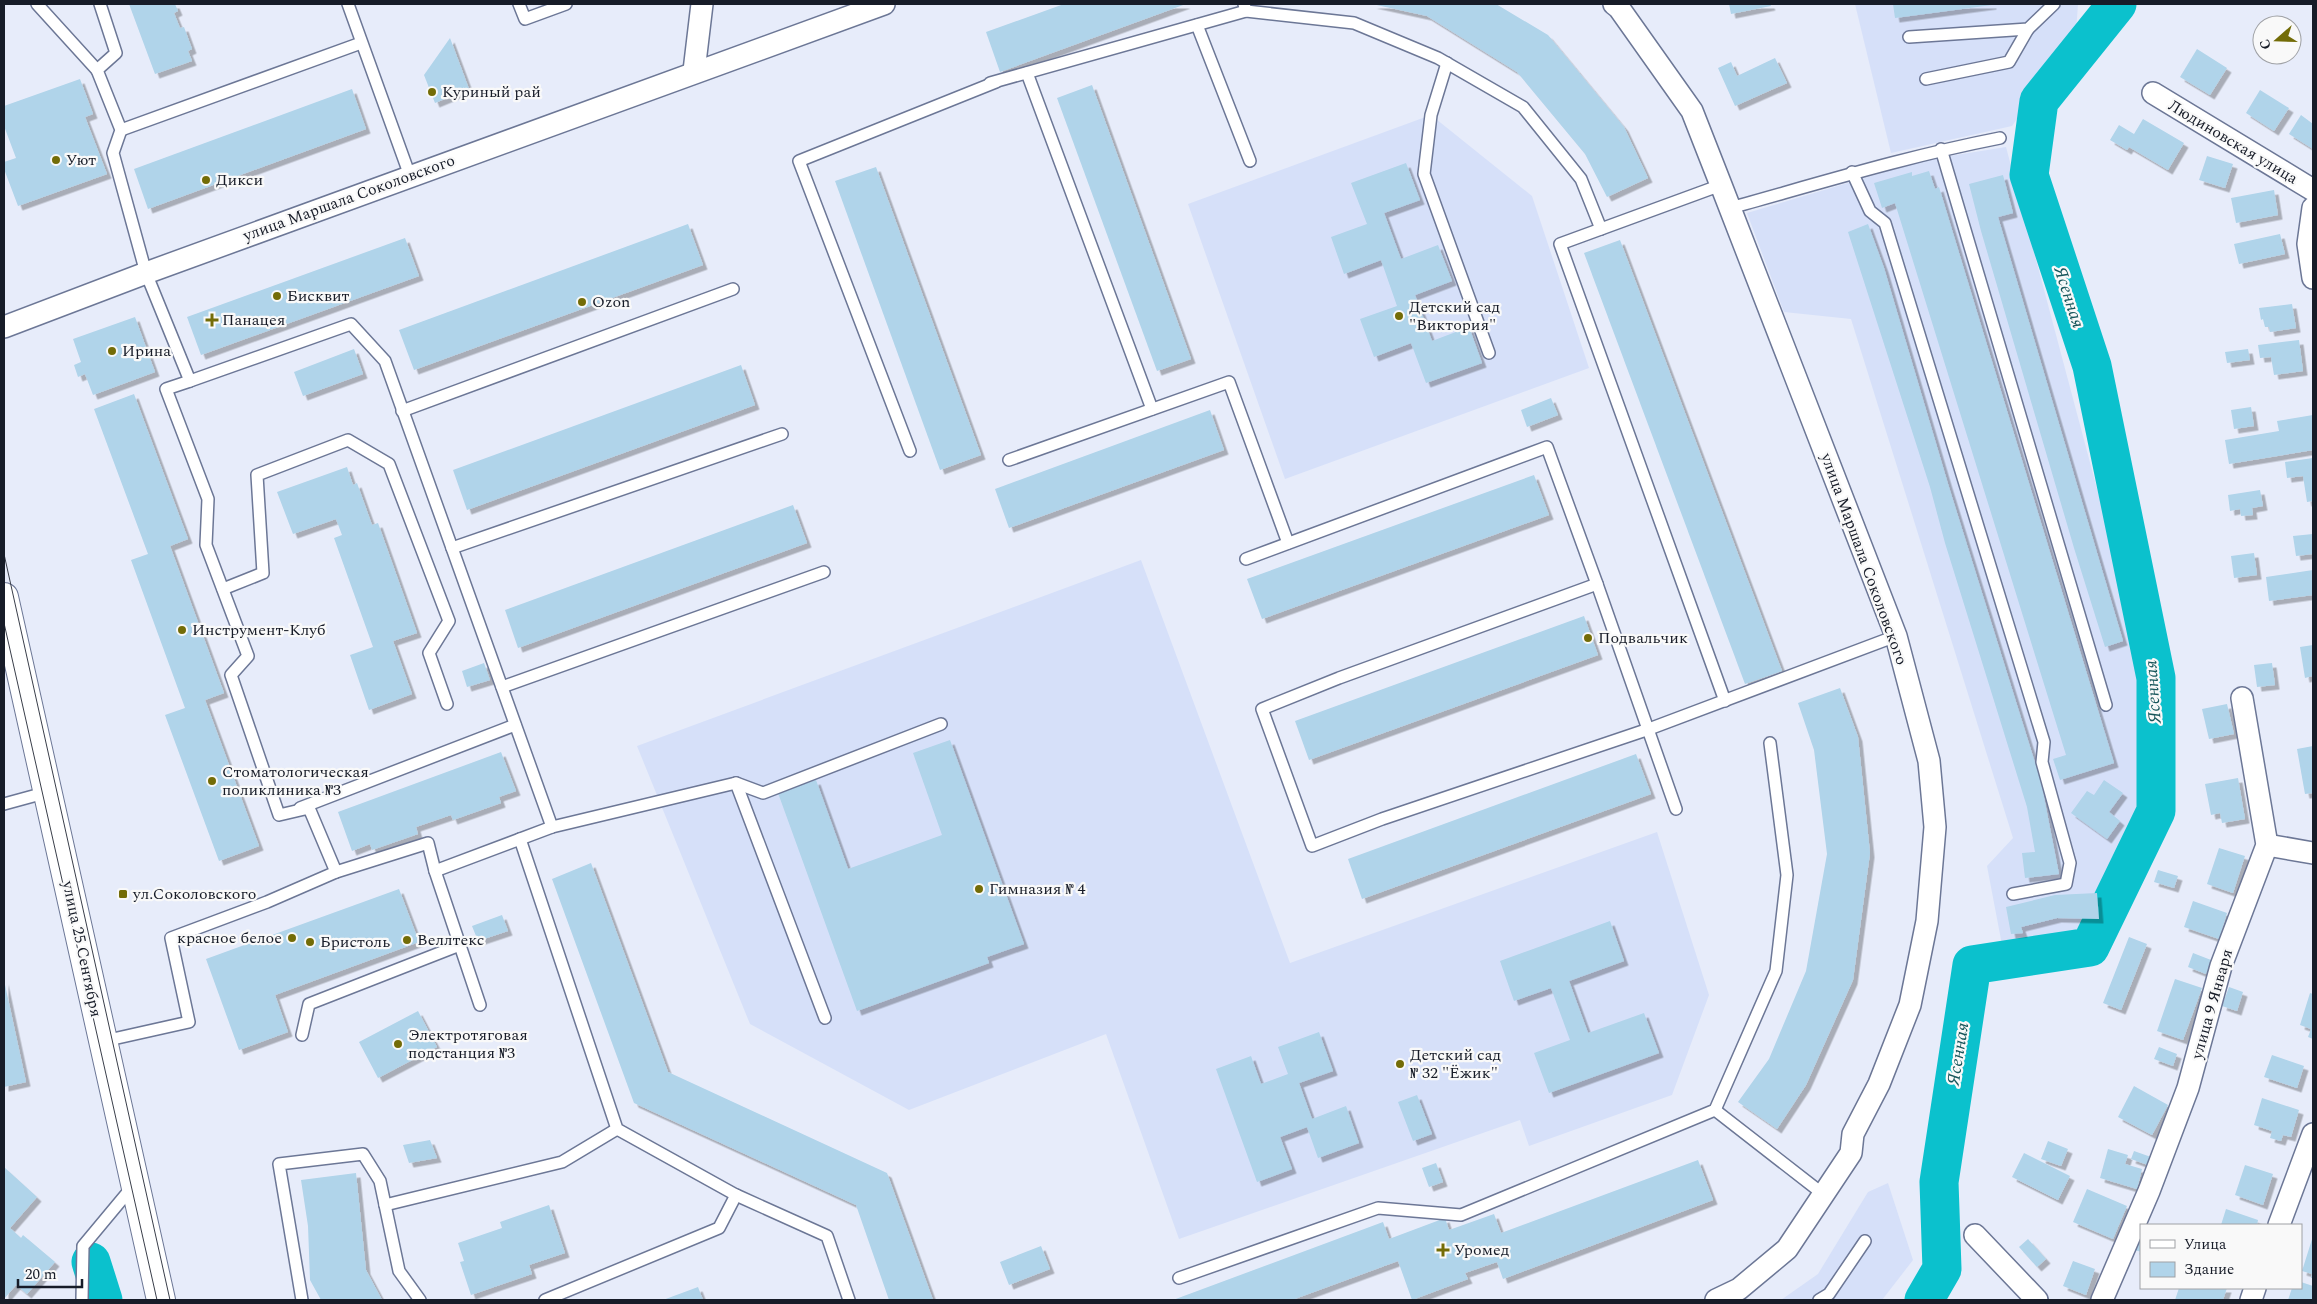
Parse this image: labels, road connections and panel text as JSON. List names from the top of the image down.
{
  "streets": {
    "main road": ["улица 25 Сентября"],
    "street": ["Людиновская улица", "улица Маршала Соколовского", "улица 9 Января"]
  },
  "water": ["Ясенная"],
  "places": {
    "other": [
      "Куриный рай",
      "Уют",
      "Дикси",
      "Бисквит",
      "Ozon",
      "Детский сад \"Виктория\"",
      "Ирина",
      "Инструмент-Клуб",
      "Подвальчик",
      "Стоматологическая поликлиника №3",
      "Гимназия № 4",
      "красное белое",
      "Веллтекс",
      "Бристоль",
      "Электротяговая подстанция №3",
      "Детский сад № 32 \"Ёжик\""
    ],
    "health": ["Панацея", "Уромед"],
    "transit": ["ул.Соколовского"]
  },
  "legend": ["Улица", "Здание"],
  "scale_bar": "20 m",
  "north": "left"
}
